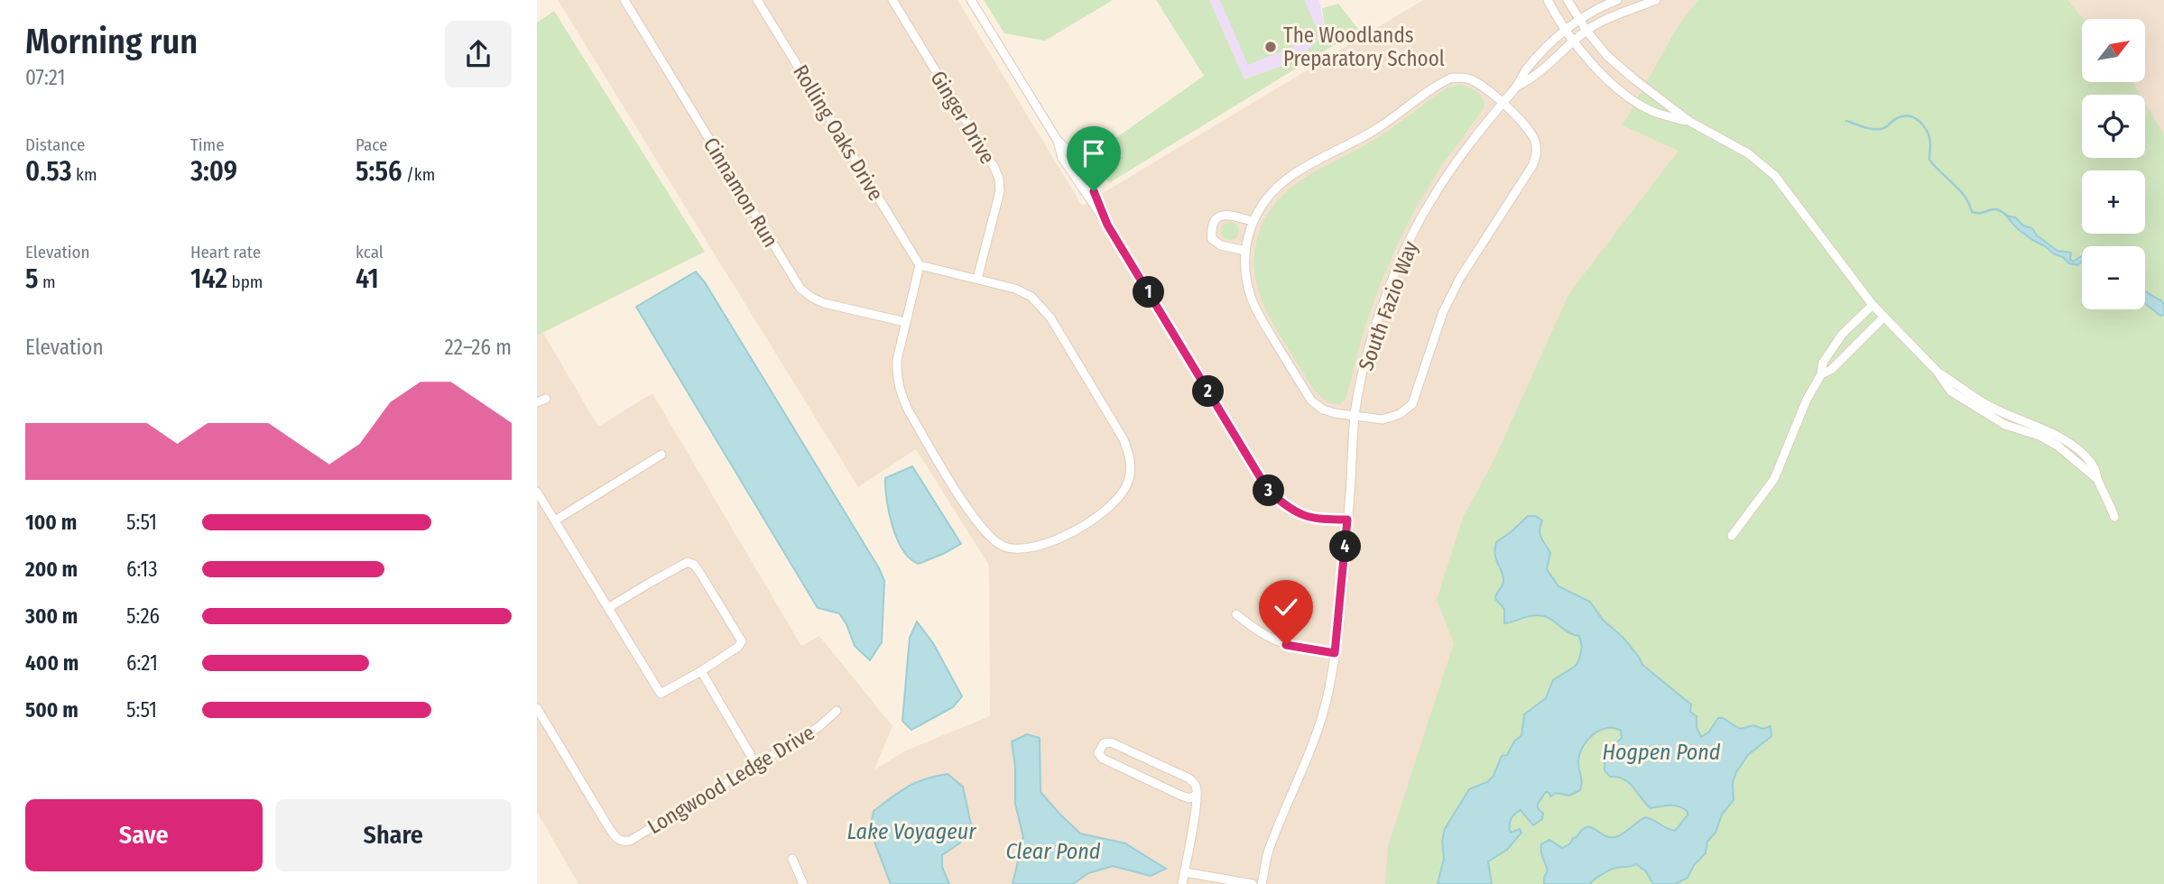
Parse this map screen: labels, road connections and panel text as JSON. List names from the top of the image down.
{
  "streets": {
    "street": [
      "Ginger Drive",
      "Rolling Oaks Drive",
      "Cinnamon Run",
      "South Fazio Way",
      "Longwood Ledge Drive"
    ]
  },
  "water": ["Hogpen Pond", "Lake Voyageur", "Clear Pond"],
  "places": ["The Woodlands Preparatory School"],
  "north": "top right",
  "page": {
    "heading": ["Morning run", "07:21"],
    "map_buttons": ["+", "−"],
    "stats": [
      ["Distance", "0.53 km"],
      ["Time", "3:09"],
      ["Pace", "5:56 /km"],
      ["Elevation", "5 m"],
      ["Heart rate", "142 bpm"],
      ["kcal", "41"]
    ],
    "pins": [
      "1",
      "2",
      "3",
      "4"
    ],
    "chart": ["Elevation", "22–26 m"],
    "list": [
      {
        "name": "100 m",
        "note": "5:51"
      },
      {
        "name": "200 m",
        "note": "6:13"
      },
      {
        "name": "300 m",
        "note": "5:26"
      },
      {
        "name": "400 m",
        "note": "6:21"
      },
      {
        "name": "500 m",
        "note": "5:51"
      }
    ],
    "buttons": ["Save", "Share"]
  }
}
